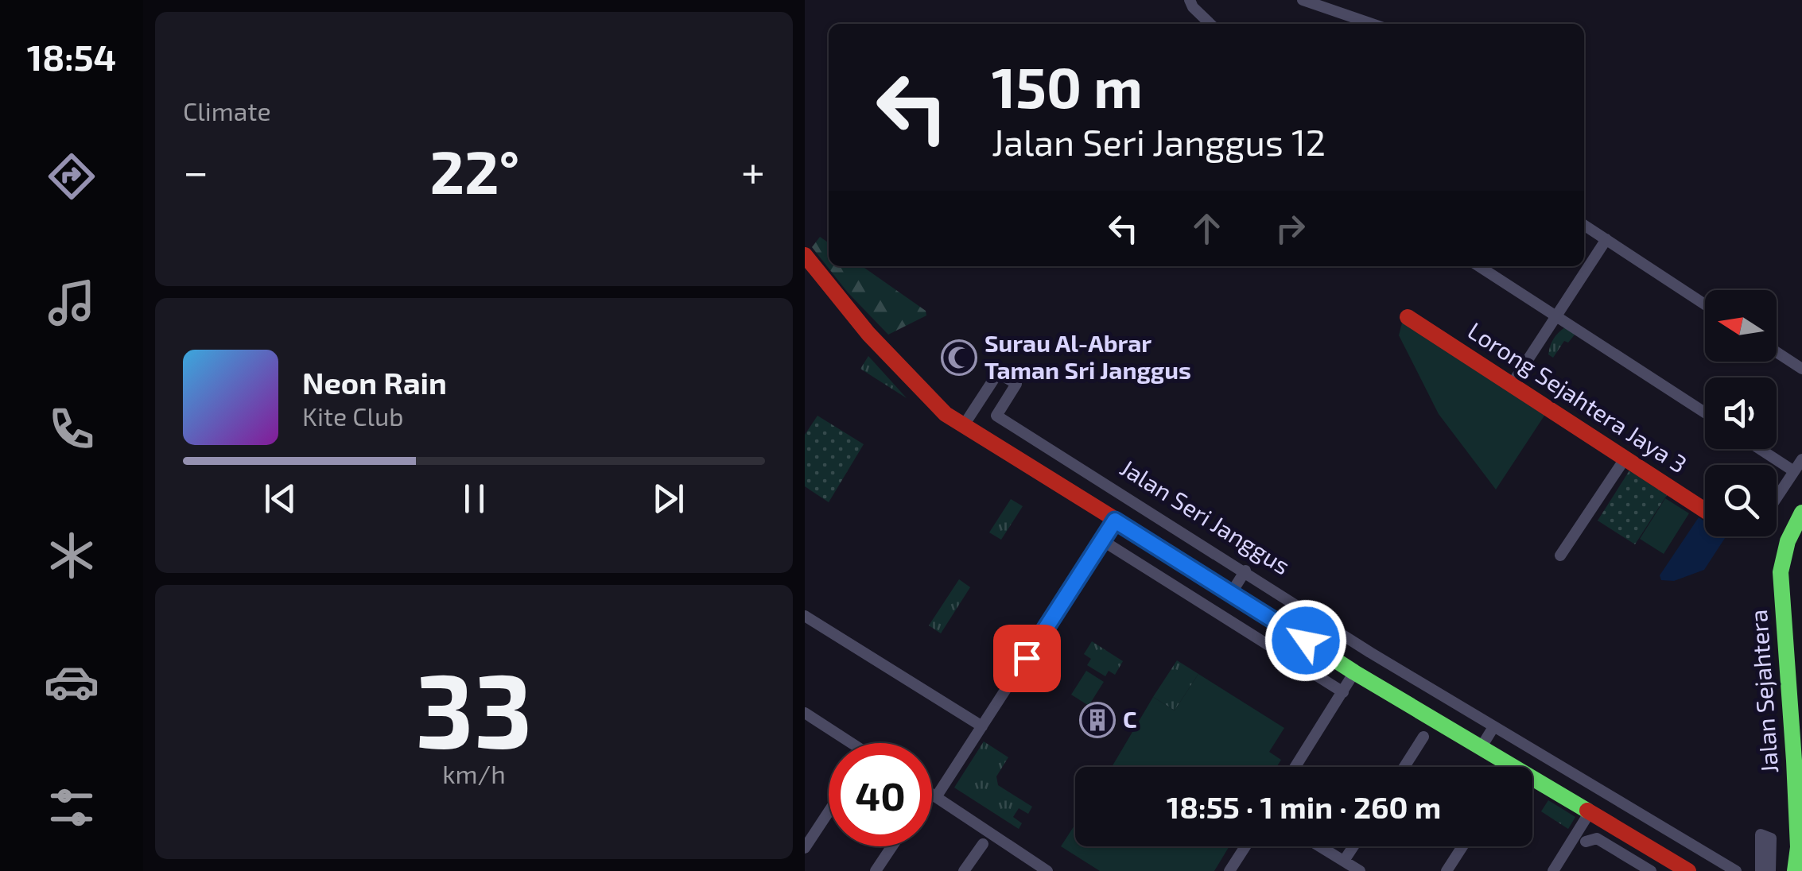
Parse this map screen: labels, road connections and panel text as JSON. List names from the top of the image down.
{
  "streets": {
    "street": ["Lorong Sejahtera Jaya 3", "Jalan Seri Janggus", "Jalan Sejahtera"]
  },
  "places": {
    "mosque": ["Surau Al-Abrar Taman Sri Janggus"],
    "building": ["C"]
  },
  "north": "left",
  "page": {
    "tabs": "18:54",
    "tile": [
      "Climate",
      ["33", "km/h"]
    ],
    "turn": ["150 m", "Jalan Seri Janggus 12"],
    "heat": ["−", "22°", "+"],
    "song": ["Neon Rain", "Kite Club"],
    "limit": "40",
    "trip": "18:55 · 1 min · 260 m"
  }
}
